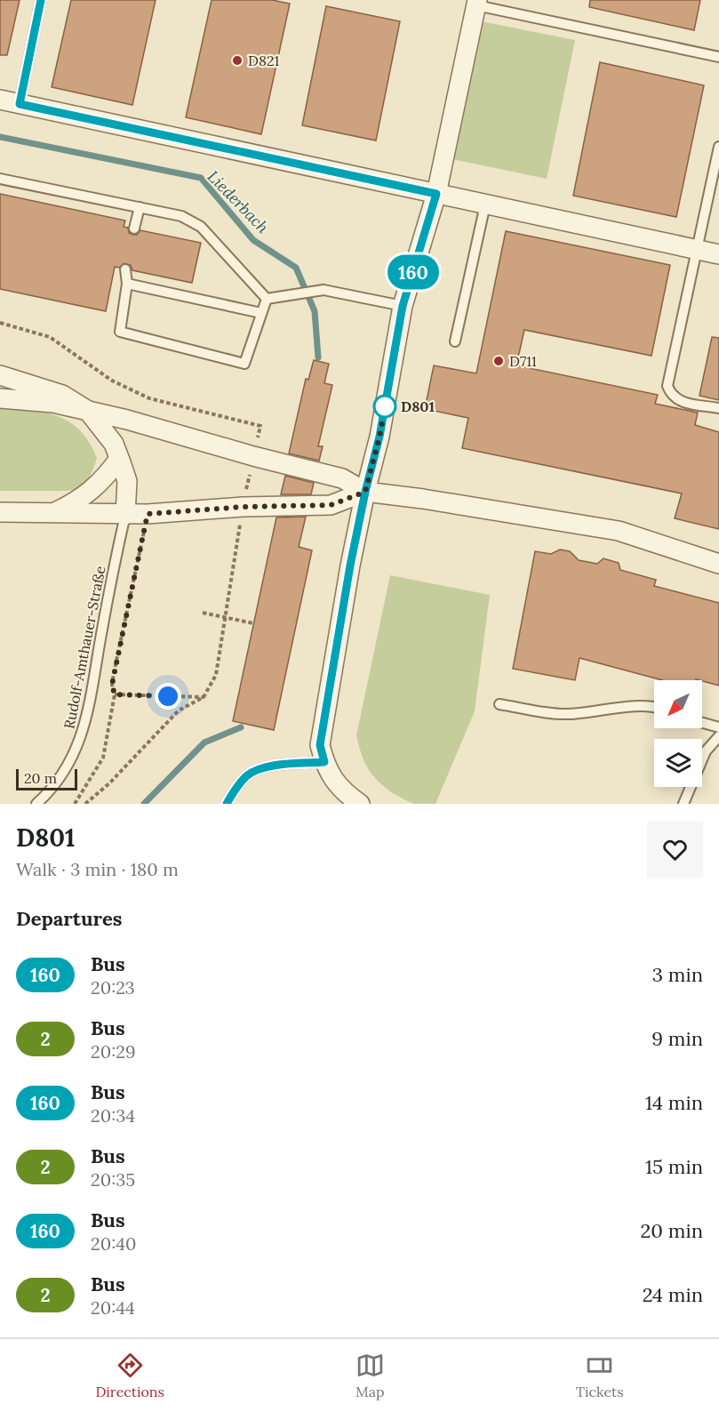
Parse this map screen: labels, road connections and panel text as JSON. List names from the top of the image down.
{
  "streets": {
    "lane": ["Rudolf-Amthauer-Straße"]
  },
  "water": ["Liederbach"],
  "places": ["D821", "D711", "D801"],
  "lines": ["bus line 160"],
  "scale_bar": "20 m",
  "north": "bottom left",
  "page": {
    "on_map": "160",
    "scale": "20 m",
    "heading": [
      ["D801", "Walk · 3 min · 180 m"],
      "Departures"
    ],
    "list": [
      {
        "mark": "160",
        "name": "Bus",
        "note": "20:23",
        "value": "3 min"
      },
      {
        "mark": "2",
        "name": "Bus",
        "note": "20:29",
        "value": "9 min"
      },
      {
        "mark": "160",
        "name": "Bus",
        "note": "20:34",
        "value": "14 min"
      },
      {
        "mark": "2",
        "name": "Bus",
        "note": "20:35",
        "value": "15 min"
      },
      {
        "mark": "160",
        "name": "Bus",
        "note": "20:40",
        "value": "20 min"
      },
      {
        "mark": "2",
        "name": "Bus",
        "note": "20:44",
        "value": "24 min"
      }
    ],
    "tabs": ["Directions", "Map", "Tickets"]
  }
}
